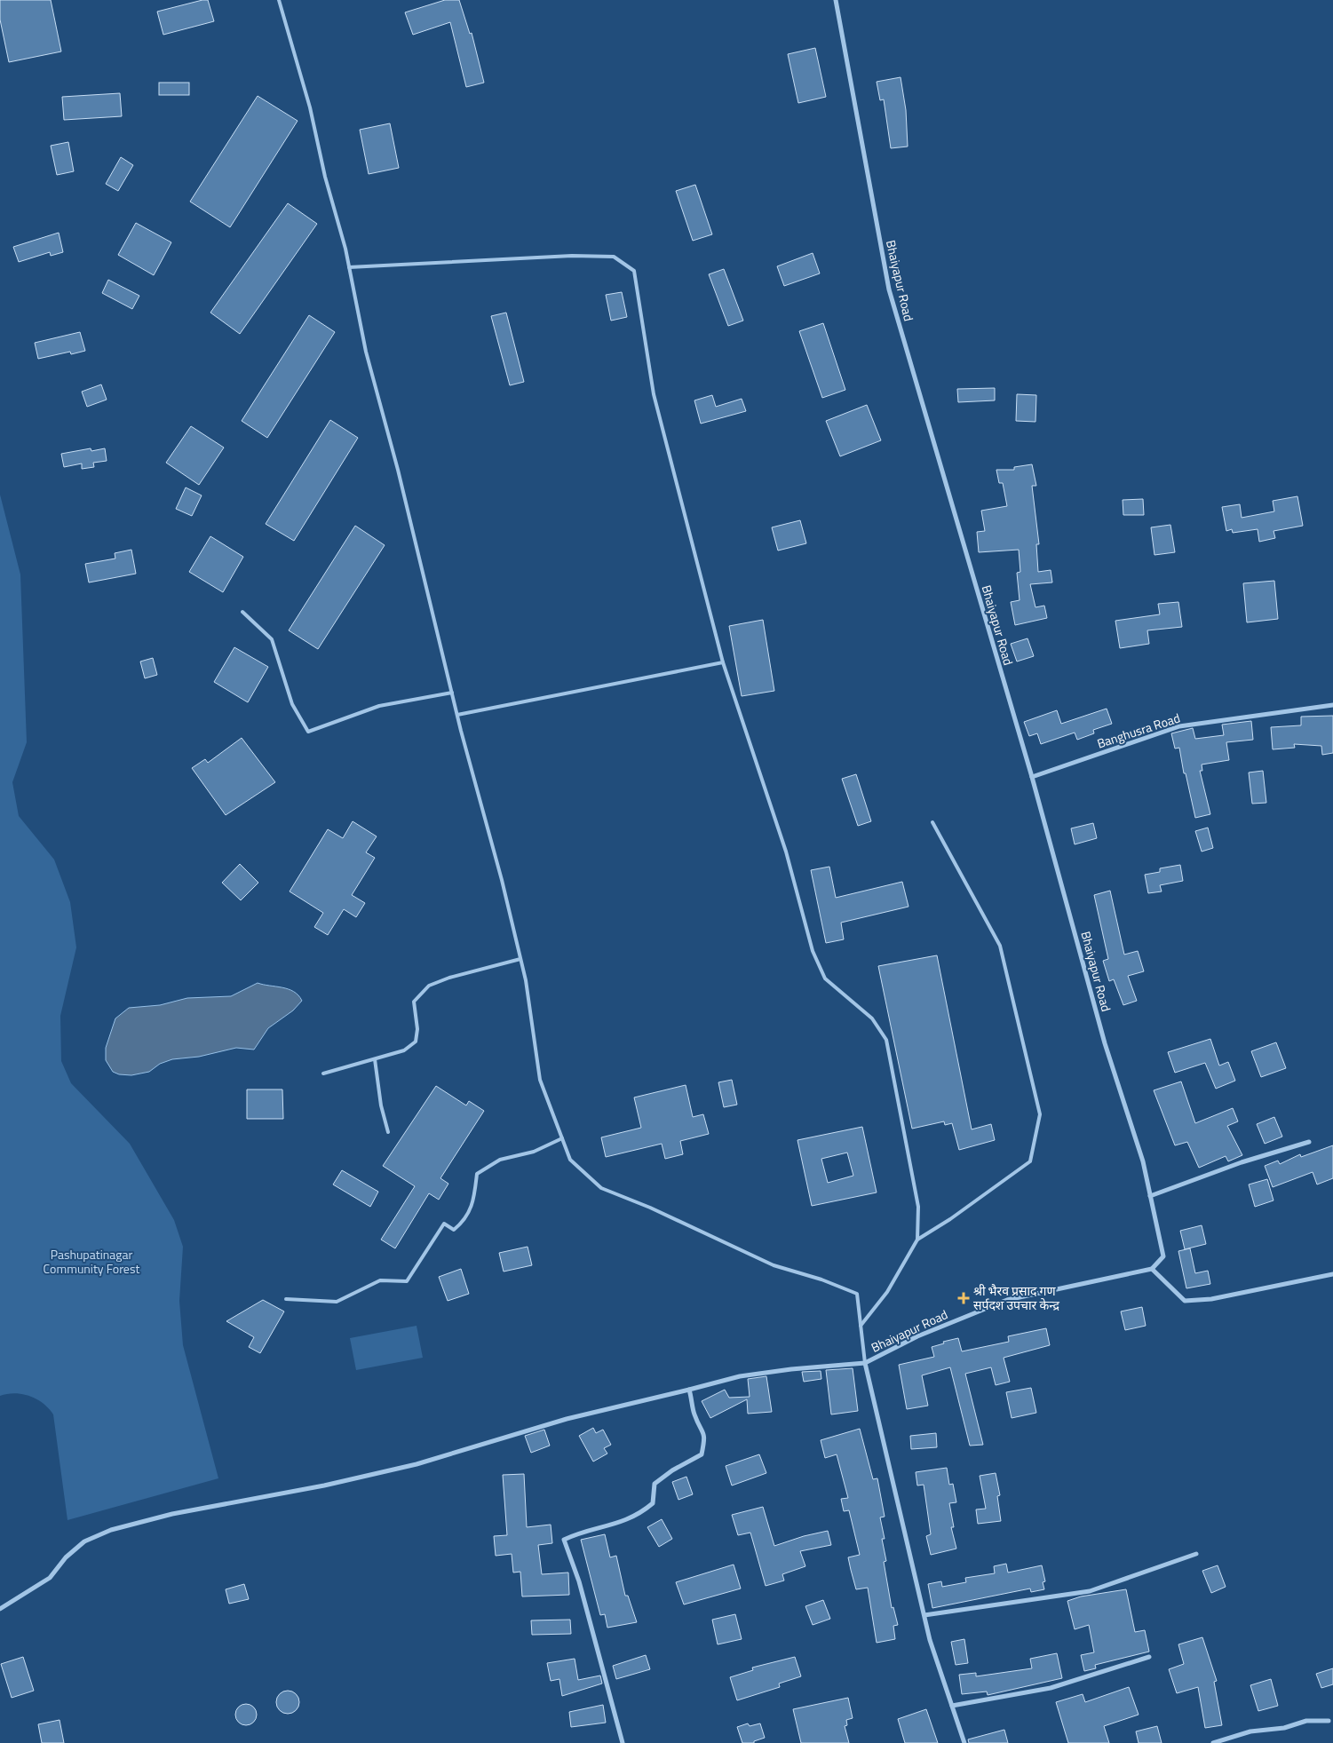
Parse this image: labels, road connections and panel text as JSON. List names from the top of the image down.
{
  "streets": {
    "street": ["Bhaiyapur Road", "Banghusra Road"]
  },
  "crossings": [
    ["Bhaiyapur Road", "Banghusra Road"]
  ],
  "parks": ["Pashupatinagar Community Forest"],
  "places": {
    "health": ["श्री भैरव प्रसाद गण सर्पदश उपचार केन्द्र"]
  }
}
